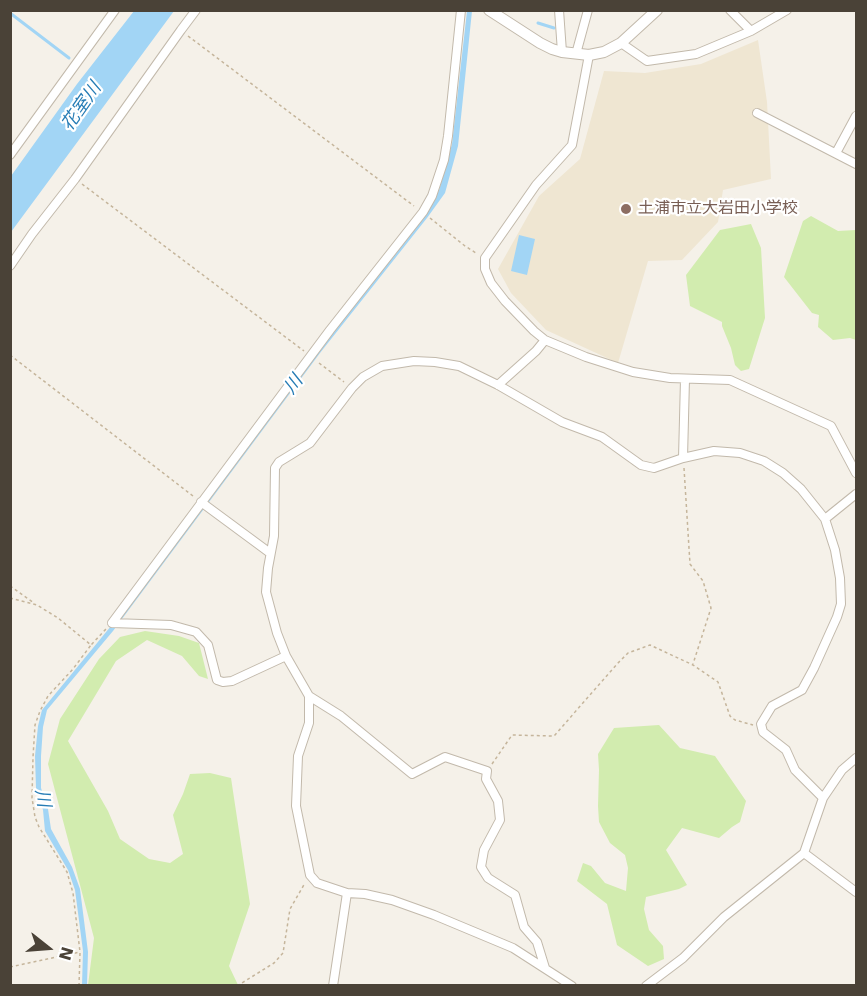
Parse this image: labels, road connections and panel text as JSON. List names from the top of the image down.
{
  "water": ["花室川", "川"],
  "places": ["土浦市立大岩田小学校"],
  "north": "right"
}
